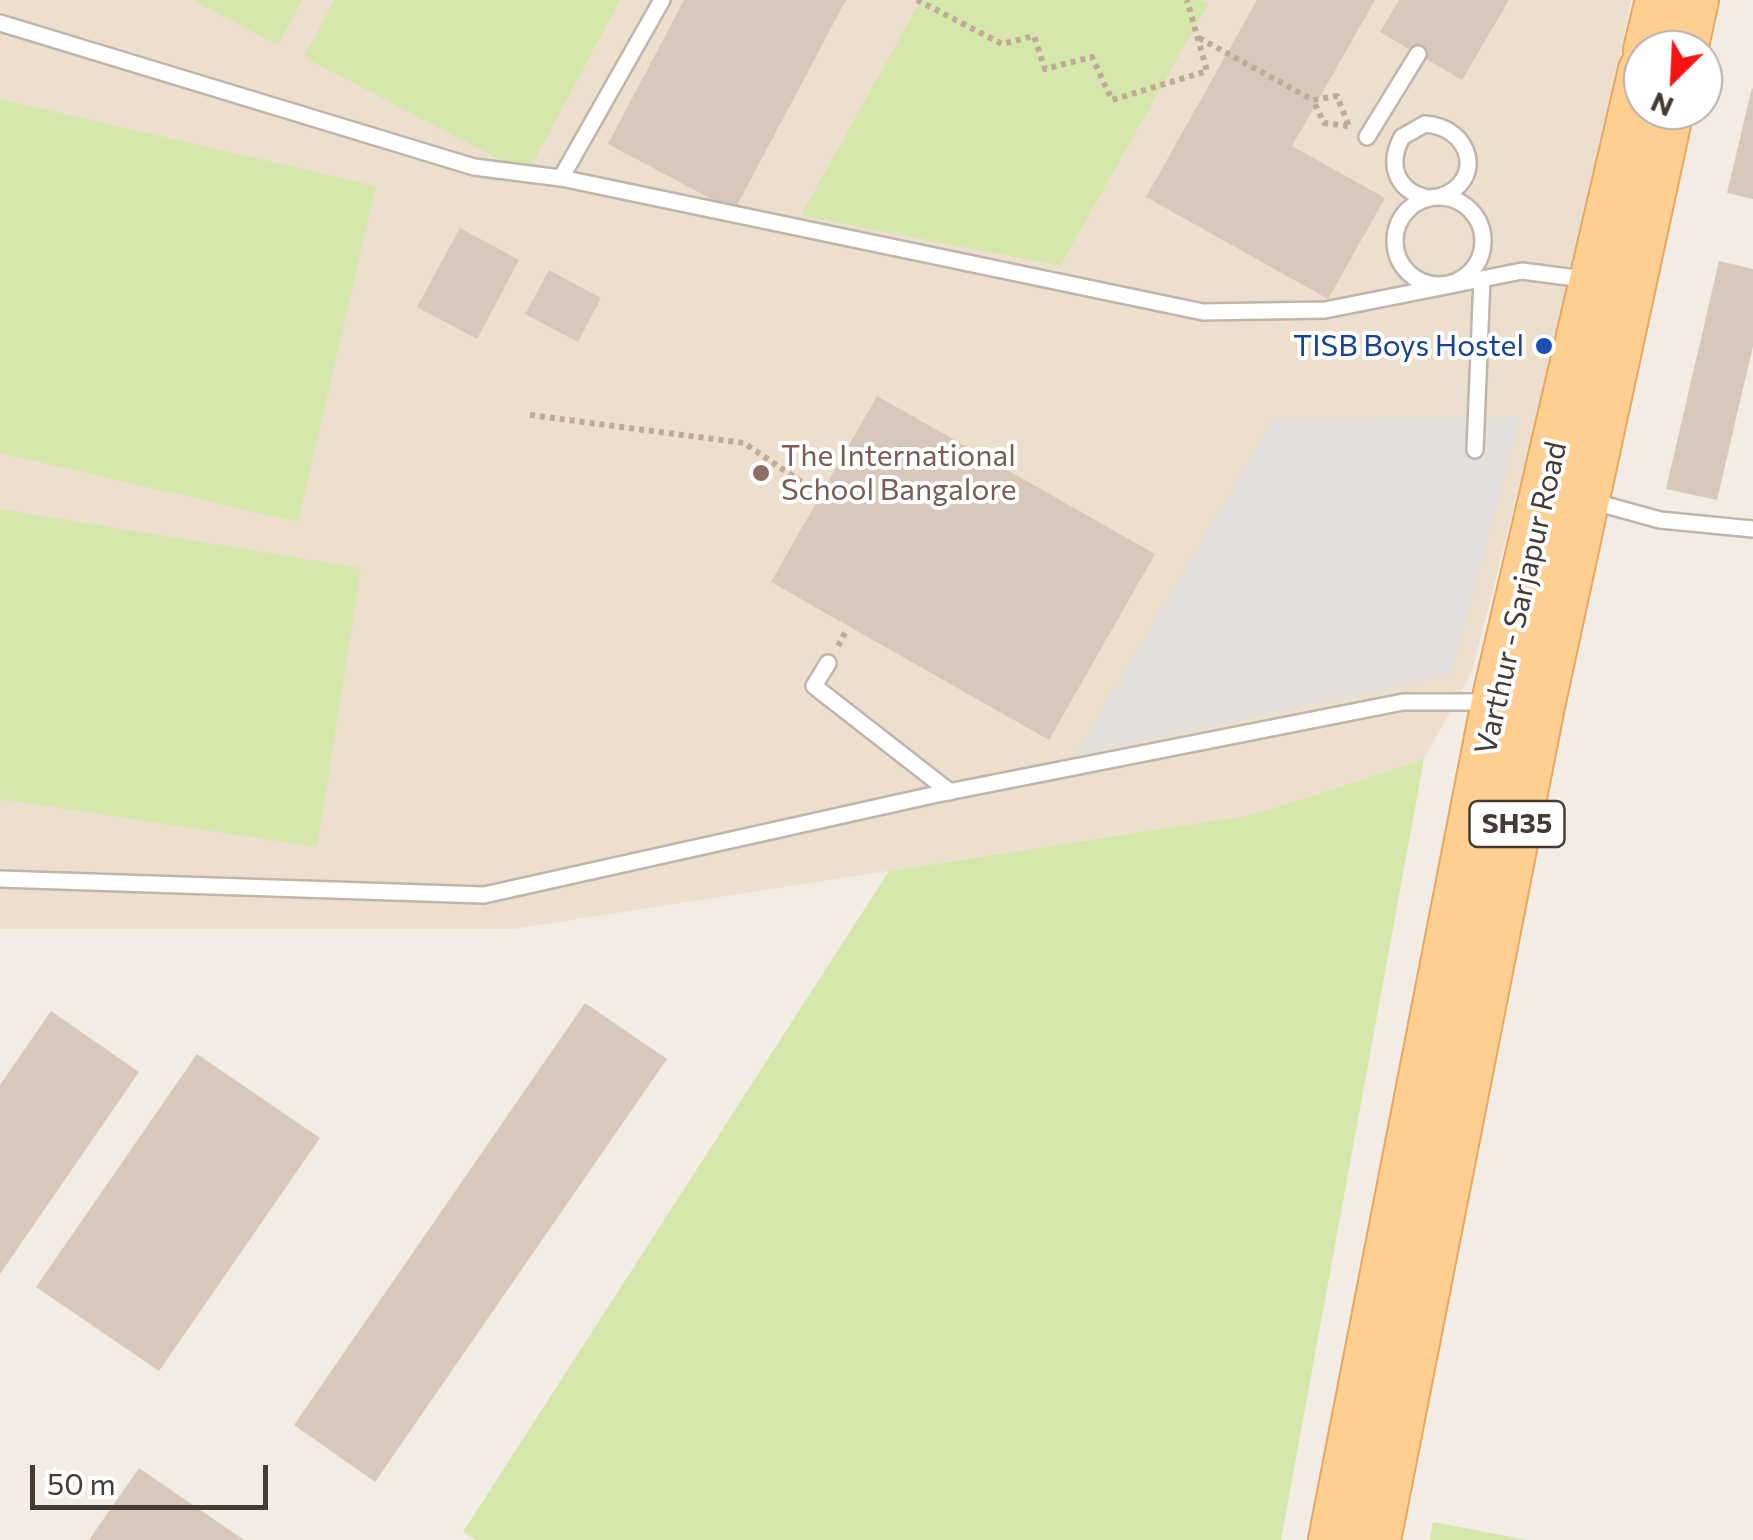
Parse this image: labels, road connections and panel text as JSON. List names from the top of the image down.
{
  "streets": {
    "main road": ["Varthur - Sarjapur Road", "SH35"]
  },
  "places": ["TISB Boys Hostel", "The International School Bangalore"],
  "scale_bar": "50 m",
  "north": "bottom left"
}
